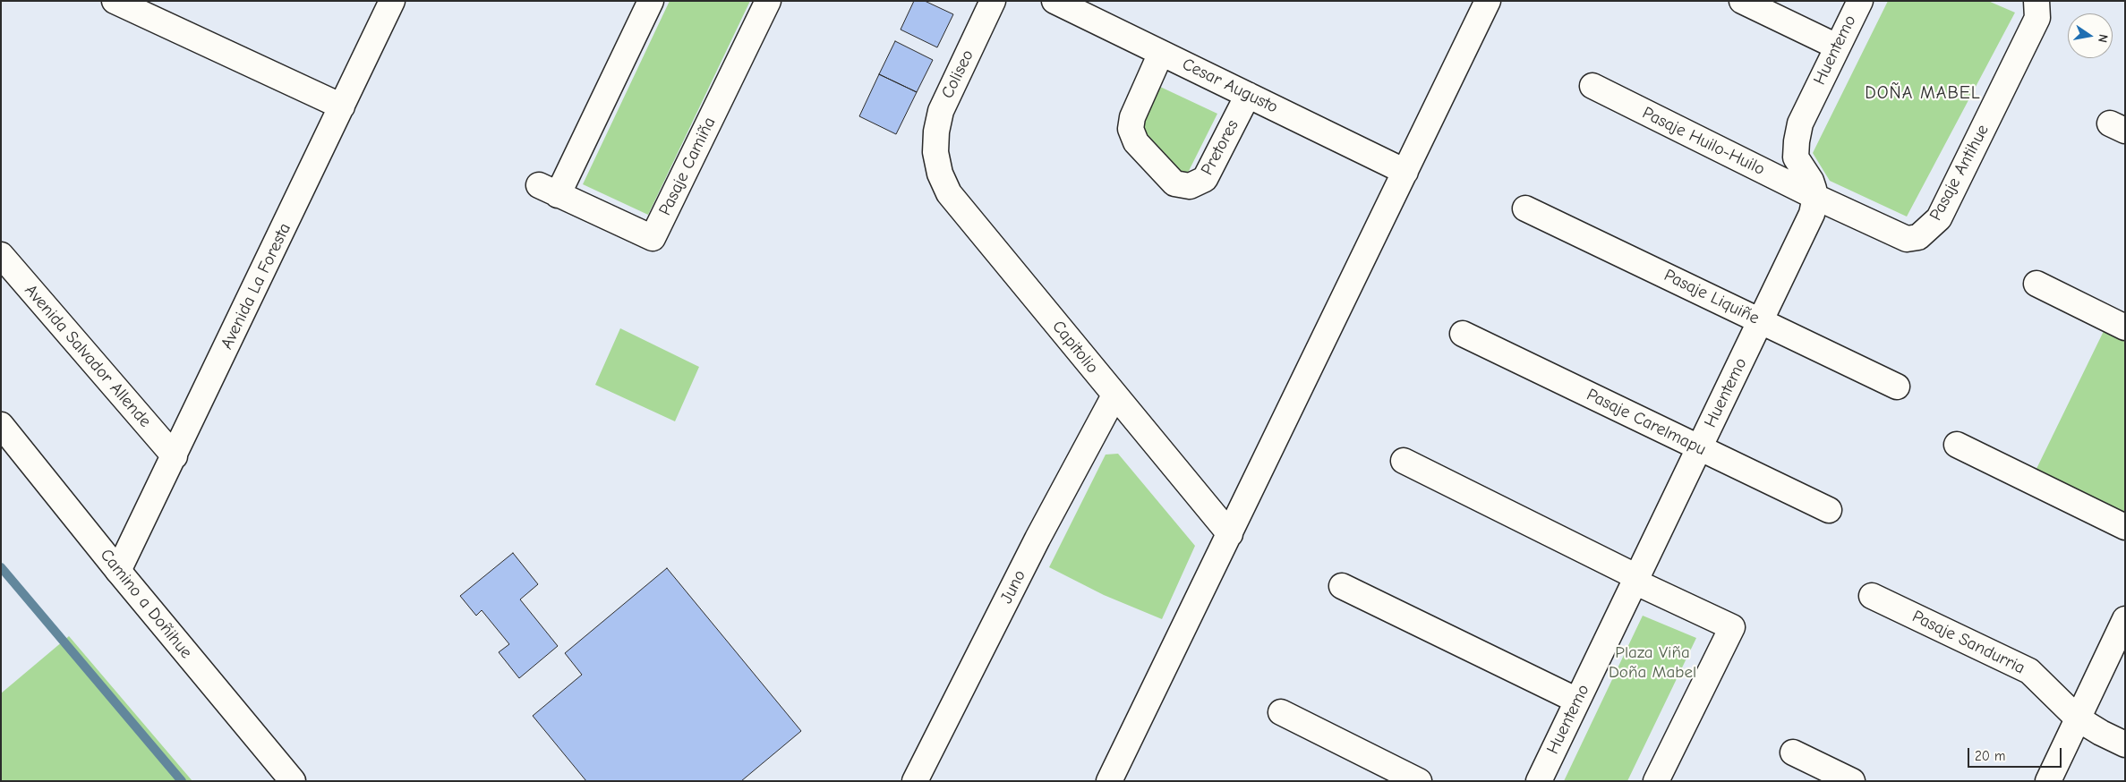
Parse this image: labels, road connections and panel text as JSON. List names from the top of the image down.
{
  "streets": {
    "street": [
      "Huentemo",
      "Coliseo",
      "Cesar Augusto",
      "Pasaje Huilo-Huilo",
      "Pretores",
      "Pasaje Camiña",
      "Pasaje Antihue",
      "Avenida La Foresta",
      "Pasaje Liquiñe",
      "Capitolio",
      "Avenida Salvador Allende",
      "Pasaje Carelmapu",
      "Juno",
      "Camino a Doñihue",
      "Pasaje Sandurria"
    ]
  },
  "crossings": [
    ["Huentemo", "Pasaje Huilo-Huilo"],
    ["Huentemo", "Pasaje Antihue"],
    ["Huentemo", "Pasaje Liquiñe"],
    ["Huentemo", "Pasaje Carelmapu"],
    ["Coliseo", "Capitolio"],
    ["Cesar Augusto", "Pretores"],
    ["Pasaje Huilo-Huilo", "Pasaje Antihue"],
    ["Avenida La Foresta", "Avenida Salvador Allende"],
    ["Avenida La Foresta", "Camino a Doñihue"],
    ["Capitolio", "Juno"]
  ],
  "districts": ["DOÑA MABEL"],
  "parks": ["Plaza Viña Doña Mabel"],
  "scale_bar": "20 m",
  "north": "right"
}
